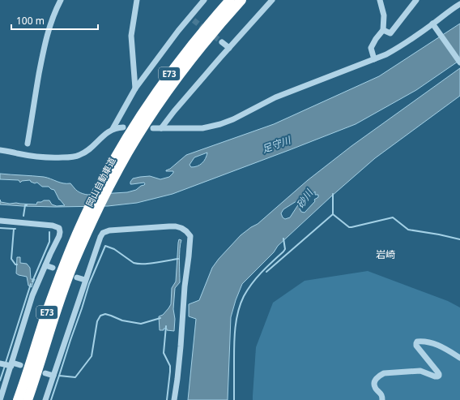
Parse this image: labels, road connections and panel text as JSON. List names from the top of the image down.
{
  "streets": {
    "highway": ["E73", "岡山自動車道"]
  },
  "districts": ["岩崎"],
  "water": ["足守川", "砂川"],
  "scale_bar": "100 m"
}
